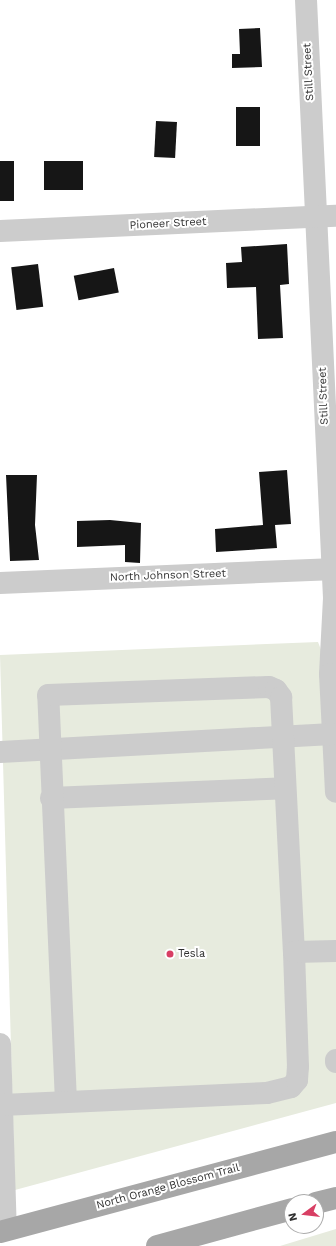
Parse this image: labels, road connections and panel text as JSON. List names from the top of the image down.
{
  "streets": {
    "main road": ["North Orange Blossom Trail"],
    "street": ["Still Street", "Pioneer Street", "North Johnson Street"]
  },
  "crossings": [
    ["Still Street", "Pioneer Street"],
    ["Still Street", "North Johnson Street"]
  ],
  "places": ["Tesla"],
  "north": "left"
}
